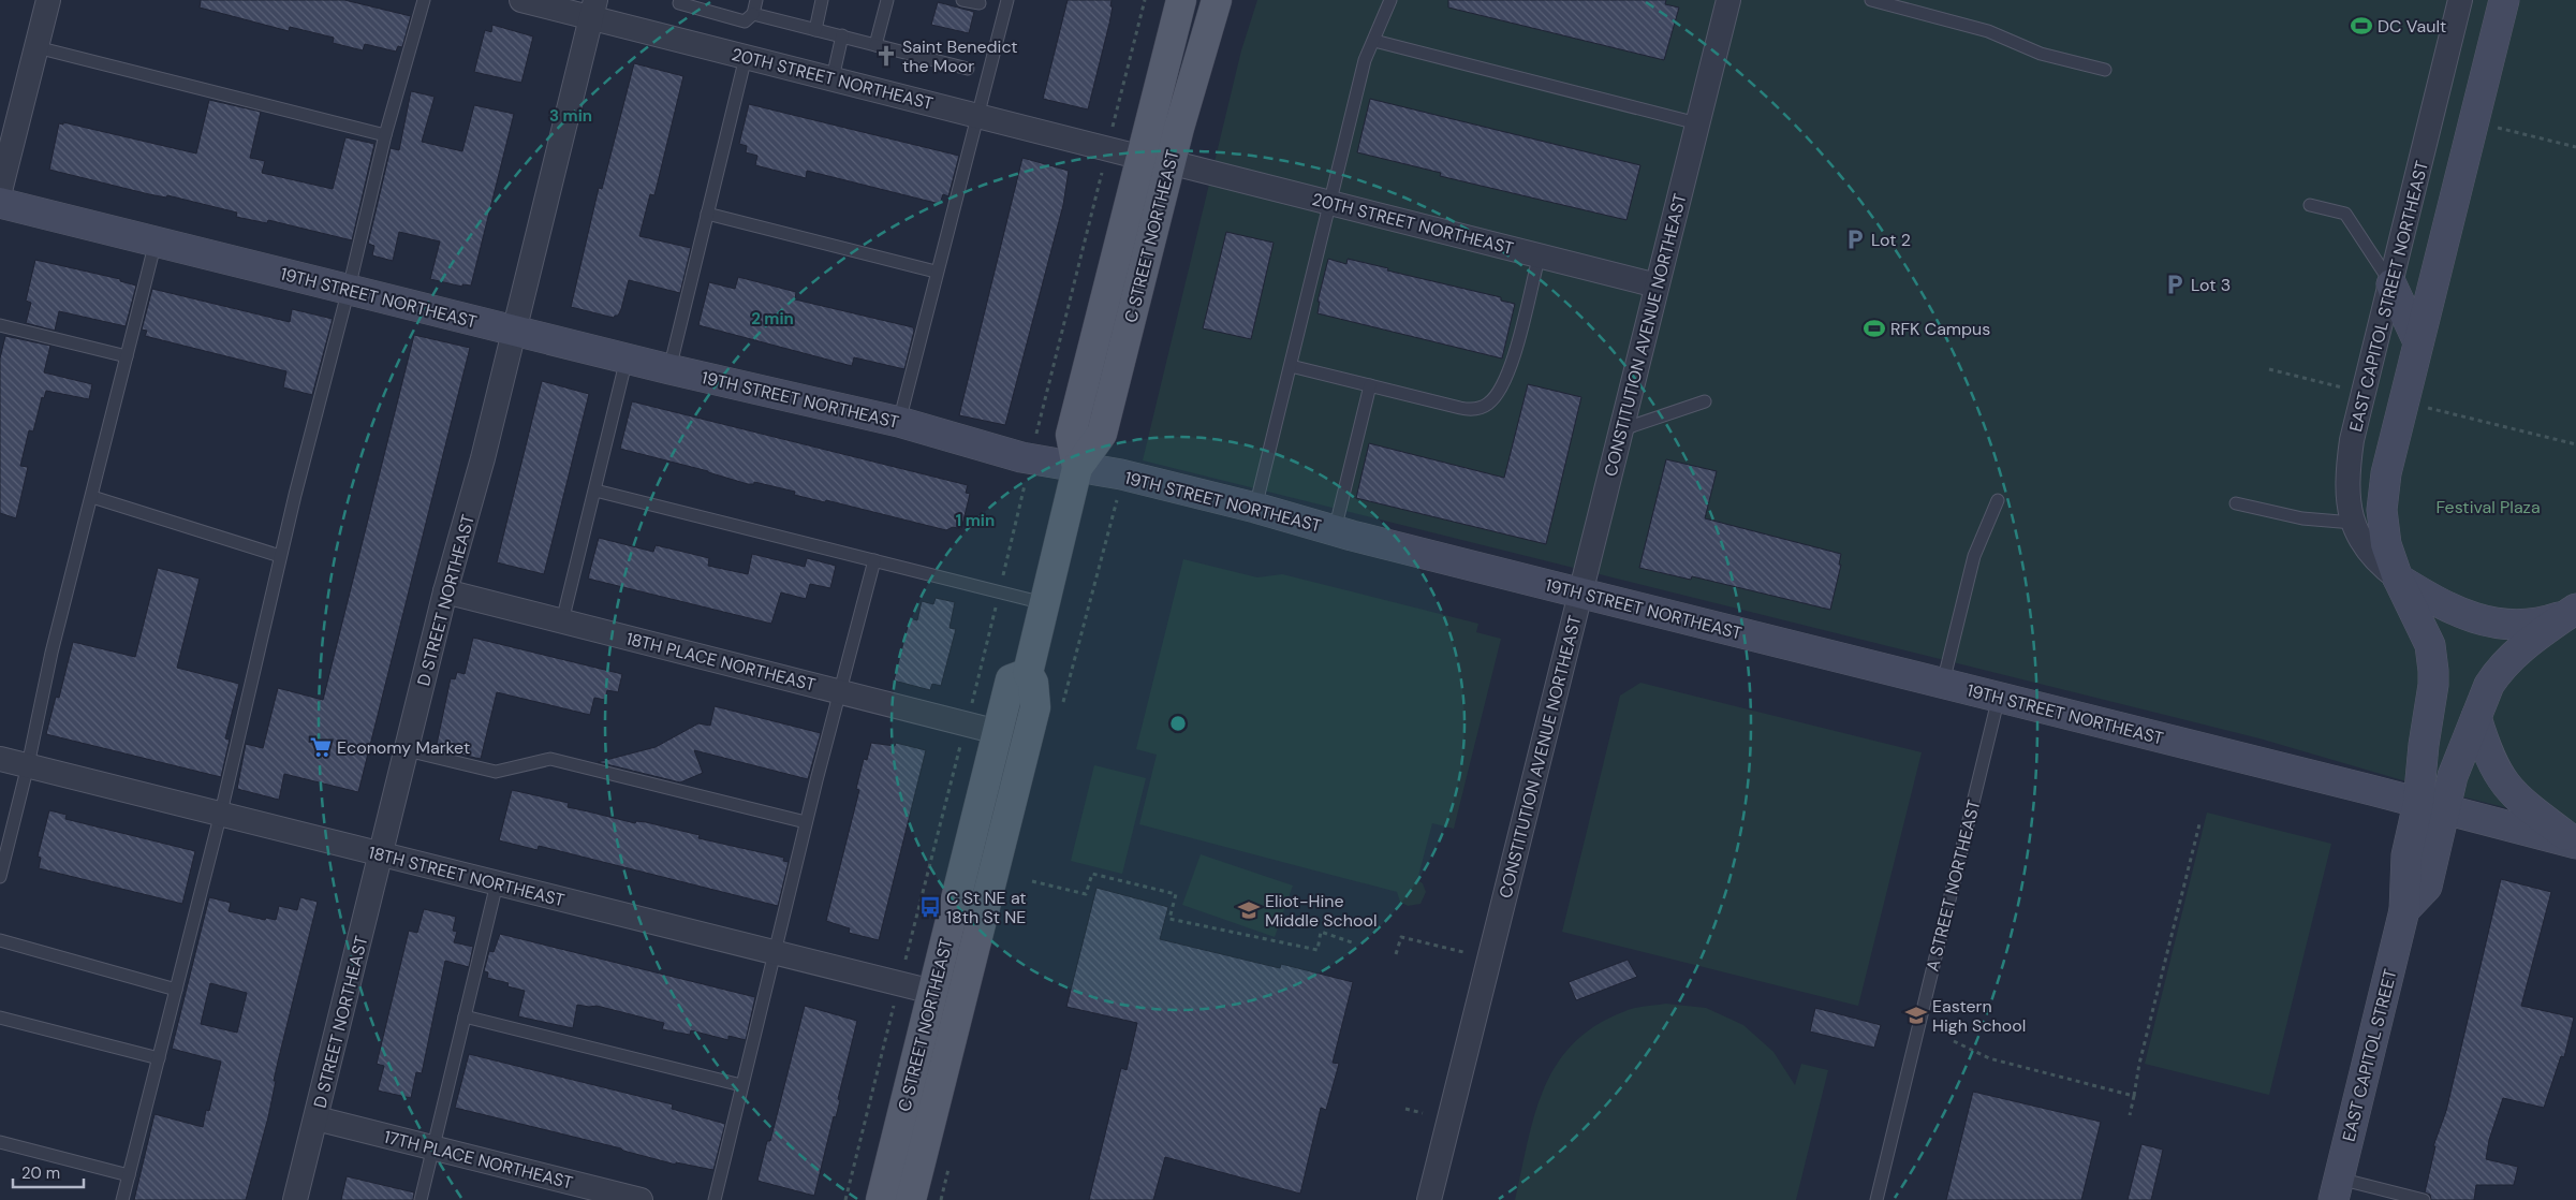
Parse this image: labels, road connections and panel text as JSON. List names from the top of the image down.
{
  "streets": {
    "main road": [
      "C STREET NORTHEAST",
      "EAST CAPITOL STREET NORTHEAST",
      "19TH STREET NORTHEAST",
      "EAST CAPITOL STREET"
    ],
    "street": [
      "20TH STREET NORTHEAST",
      "CONSTITUTION AVENUE NORTHEAST",
      "D STREET NORTHEAST",
      "18TH PLACE NORTHEAST",
      "18TH STREET NORTHEAST",
      "17TH PLACE NORTHEAST"
    ],
    "lane": ["A STREET NORTHEAST"]
  },
  "crossings": [
    ["20TH STREET NORTHEAST", "C STREET NORTHEAST"],
    ["20TH STREET NORTHEAST", "CONSTITUTION AVENUE NORTHEAST"],
    ["20TH STREET NORTHEAST", "D STREET NORTHEAST"],
    ["C STREET NORTHEAST", "19TH STREET NORTHEAST"],
    ["C STREET NORTHEAST", "18TH PLACE NORTHEAST"],
    ["C STREET NORTHEAST", "18TH STREET NORTHEAST"],
    ["EAST CAPITOL STREET NORTHEAST", "19TH STREET NORTHEAST"],
    ["EAST CAPITOL STREET NORTHEAST", "EAST CAPITOL STREET"],
    ["19TH STREET NORTHEAST", "CONSTITUTION AVENUE NORTHEAST"],
    ["19TH STREET NORTHEAST", "D STREET NORTHEAST"],
    ["19TH STREET NORTHEAST", "A STREET NORTHEAST"],
    ["D STREET NORTHEAST", "18TH PLACE NORTHEAST"],
    ["D STREET NORTHEAST", "18TH STREET NORTHEAST"],
    ["D STREET NORTHEAST", "17TH PLACE NORTHEAST"]
  ],
  "parks": ["Festival Plaza"],
  "places": {
    "sports": ["DC Vault", "RFK Campus"],
    "church": ["Saint Benedict the Moor"],
    "parking": ["Lot 2", "Lot 3"],
    "supermarket": ["Economy Market"],
    "bus stop": ["C St NE at 18th St NE"],
    "school or university": ["Eliot-Hine Middle School", "Eastern High School"]
  },
  "scale_bar": "20 m",
  "rings": ["3 min", "2 min", "1 min"]
}
